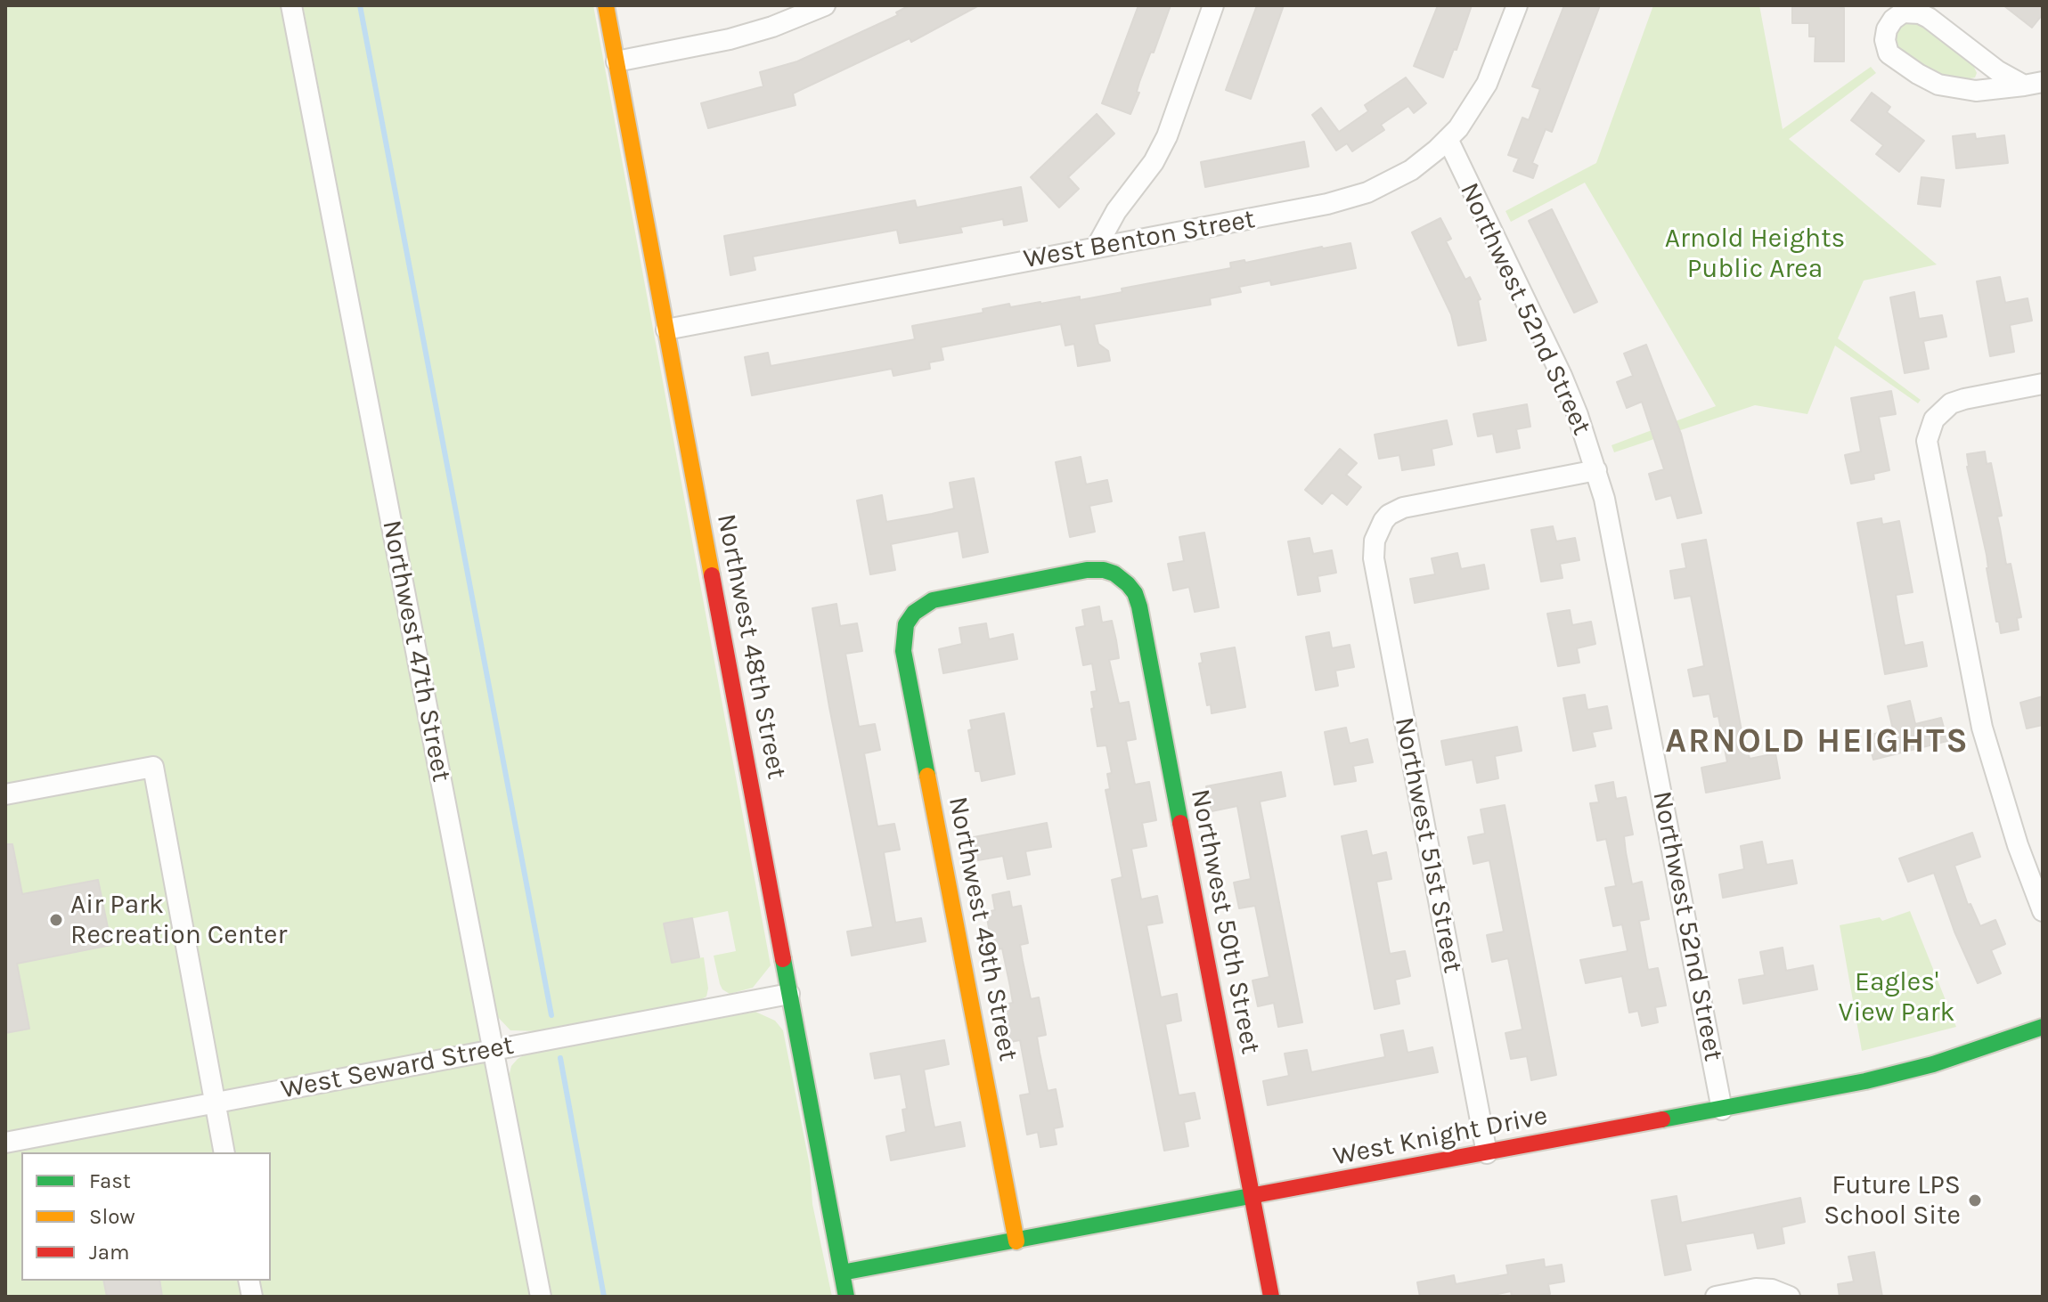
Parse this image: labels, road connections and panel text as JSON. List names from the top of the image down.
{
  "streets": {
    "street": [
      "West Benton Street",
      "Northwest 52nd Street",
      "Northwest 48th Street",
      "Northwest 47th Street",
      "Northwest 51st Street",
      "Northwest 50th Street",
      "Northwest 49th Street",
      "West Seward Street",
      "West Knight Drive"
    ]
  },
  "crossings": [
    ["West Benton Street", "Northwest 52nd Street"],
    ["West Benton Street", "Northwest 48th Street"],
    ["Northwest 52nd Street", "Northwest 51st Street"],
    ["Northwest 52nd Street", "West Knight Drive"],
    ["Northwest 48th Street", "West Seward Street"],
    ["Northwest 48th Street", "West Knight Drive"],
    ["Northwest 47th Street", "West Seward Street"],
    ["Northwest 51st Street", "West Knight Drive"],
    ["Northwest 50th Street", "Northwest 49th Street"],
    ["Northwest 50th Street", "West Knight Drive"],
    ["Northwest 49th Street", "West Knight Drive"]
  ],
  "districts": ["ARNOLD HEIGHTS"],
  "parks": ["Arnold Heights Public Area", "Eagles' View Park"],
  "places": ["Air Park Recreation Center", "Future LPS School Site"],
  "legend": ["Fast", "Slow", "Jam"]
}
